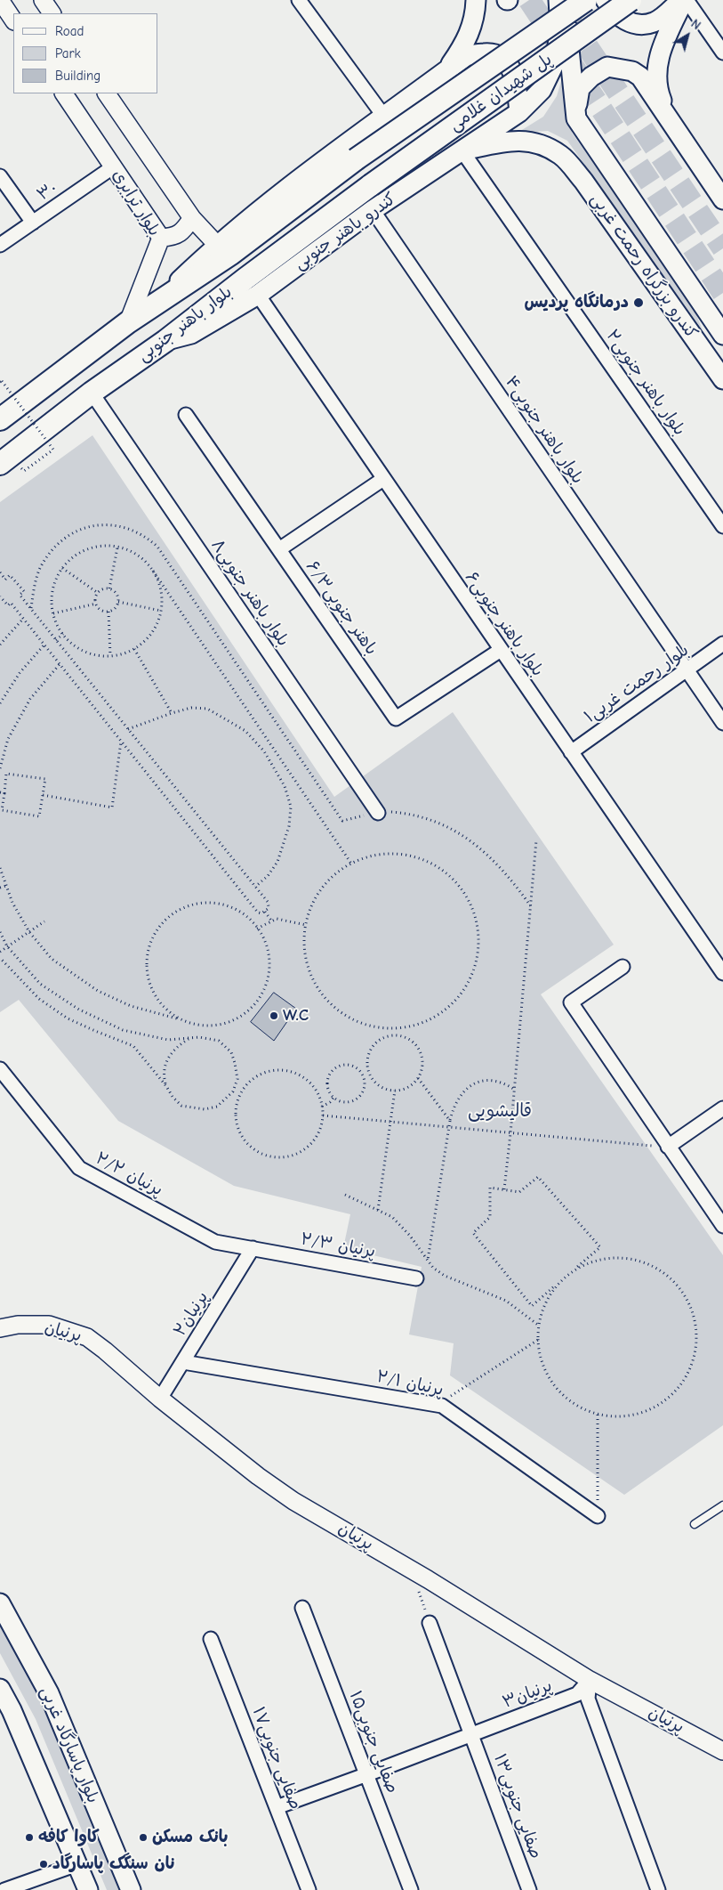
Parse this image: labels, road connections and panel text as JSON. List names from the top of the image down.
{
  "streets": {
    "main road": [
      "پل شهیدان غلامی",
      "کندرو باهنر جنوبی",
      "کندرو بزرگراه رحمت غربی",
      "بلوار باهنر جنوبی",
      "بلوار پاسارگاد غربی"
    ],
    "street": [
      "۳۰",
      "بلوار ترابری",
      "بلوار باهنر جنوبی۲",
      "بلوار باهنر جنوبی۴",
      "۸بلوار باهنر جنوبی",
      "۶/۳باهنر جنوبی",
      "بلوار باهنر جنوبی۶",
      "بلوار رحمت غربی۱",
      "پرنیان ۲/۲",
      "پرنیان ۲/۳",
      "پرنیان۲",
      "پرنیان",
      "پرنیان ۲/۱",
      "پرنیان۳",
      "صفایی جنوبی۱۵",
      "صفایی جنوبی۱۷",
      "صفایی جنوبی۱۳"
    ]
  },
  "crossings": [
    ["پل شهیدان غلامی", "بلوار باهنر جنوبی"],
    ["۳۰", "بلوار ترابری"],
    ["بلوار ترابری", "بلوار باهنر جنوبی"],
    ["کندرو باهنر جنوبی", "کندرو بزرگراه رحمت غربی"],
    ["کندرو باهنر جنوبی", "بلوار باهنر جنوبی"],
    ["کندرو باهنر جنوبی", "بلوار باهنر جنوبی۲"],
    ["کندرو باهنر جنوبی", "بلوار باهنر جنوبی۴"],
    ["کندرو باهنر جنوبی", "بلوار باهنر جنوبی۶"],
    ["کندرو بزرگراه رحمت غربی", "بلوار باهنر جنوبی۲"],
    ["بلوار باهنر جنوبی", "۸بلوار باهنر جنوبی"],
    ["بلوار باهنر جنوبی۴", "بلوار رحمت غربی۱"],
    ["۶/۳باهنر جنوبی", "بلوار باهنر جنوبی۶"],
    ["بلوار باهنر جنوبی۶", "بلوار رحمت غربی۱"],
    ["پرنیان ۲/۲", "پرنیان ۲/۳"],
    ["پرنیان ۲/۲", "پرنیان۲"],
    ["پرنیان ۲/۳", "پرنیان۲"],
    ["پرنیان۲", "پرنیان"],
    ["پرنیان۲", "پرنیان ۲/۱"],
    ["پرنیان", "پرنیان۳"],
    ["پرنیان۳", "صفایی جنوبی۱۵"],
    ["پرنیان۳", "صفایی جنوبی۱۷"],
    ["پرنیان۳", "صفایی جنوبی۱۳"]
  ],
  "districts": ["قالیشویی"],
  "places": [
    "درمانگاه پردیس",
    "W.C",
    "کاوا کافه",
    "بانک مسکن",
    "نان سنگک پاسارگاد"
  ],
  "legend": ["Road", "Park", "Building"],
  "north": "top right"
}
